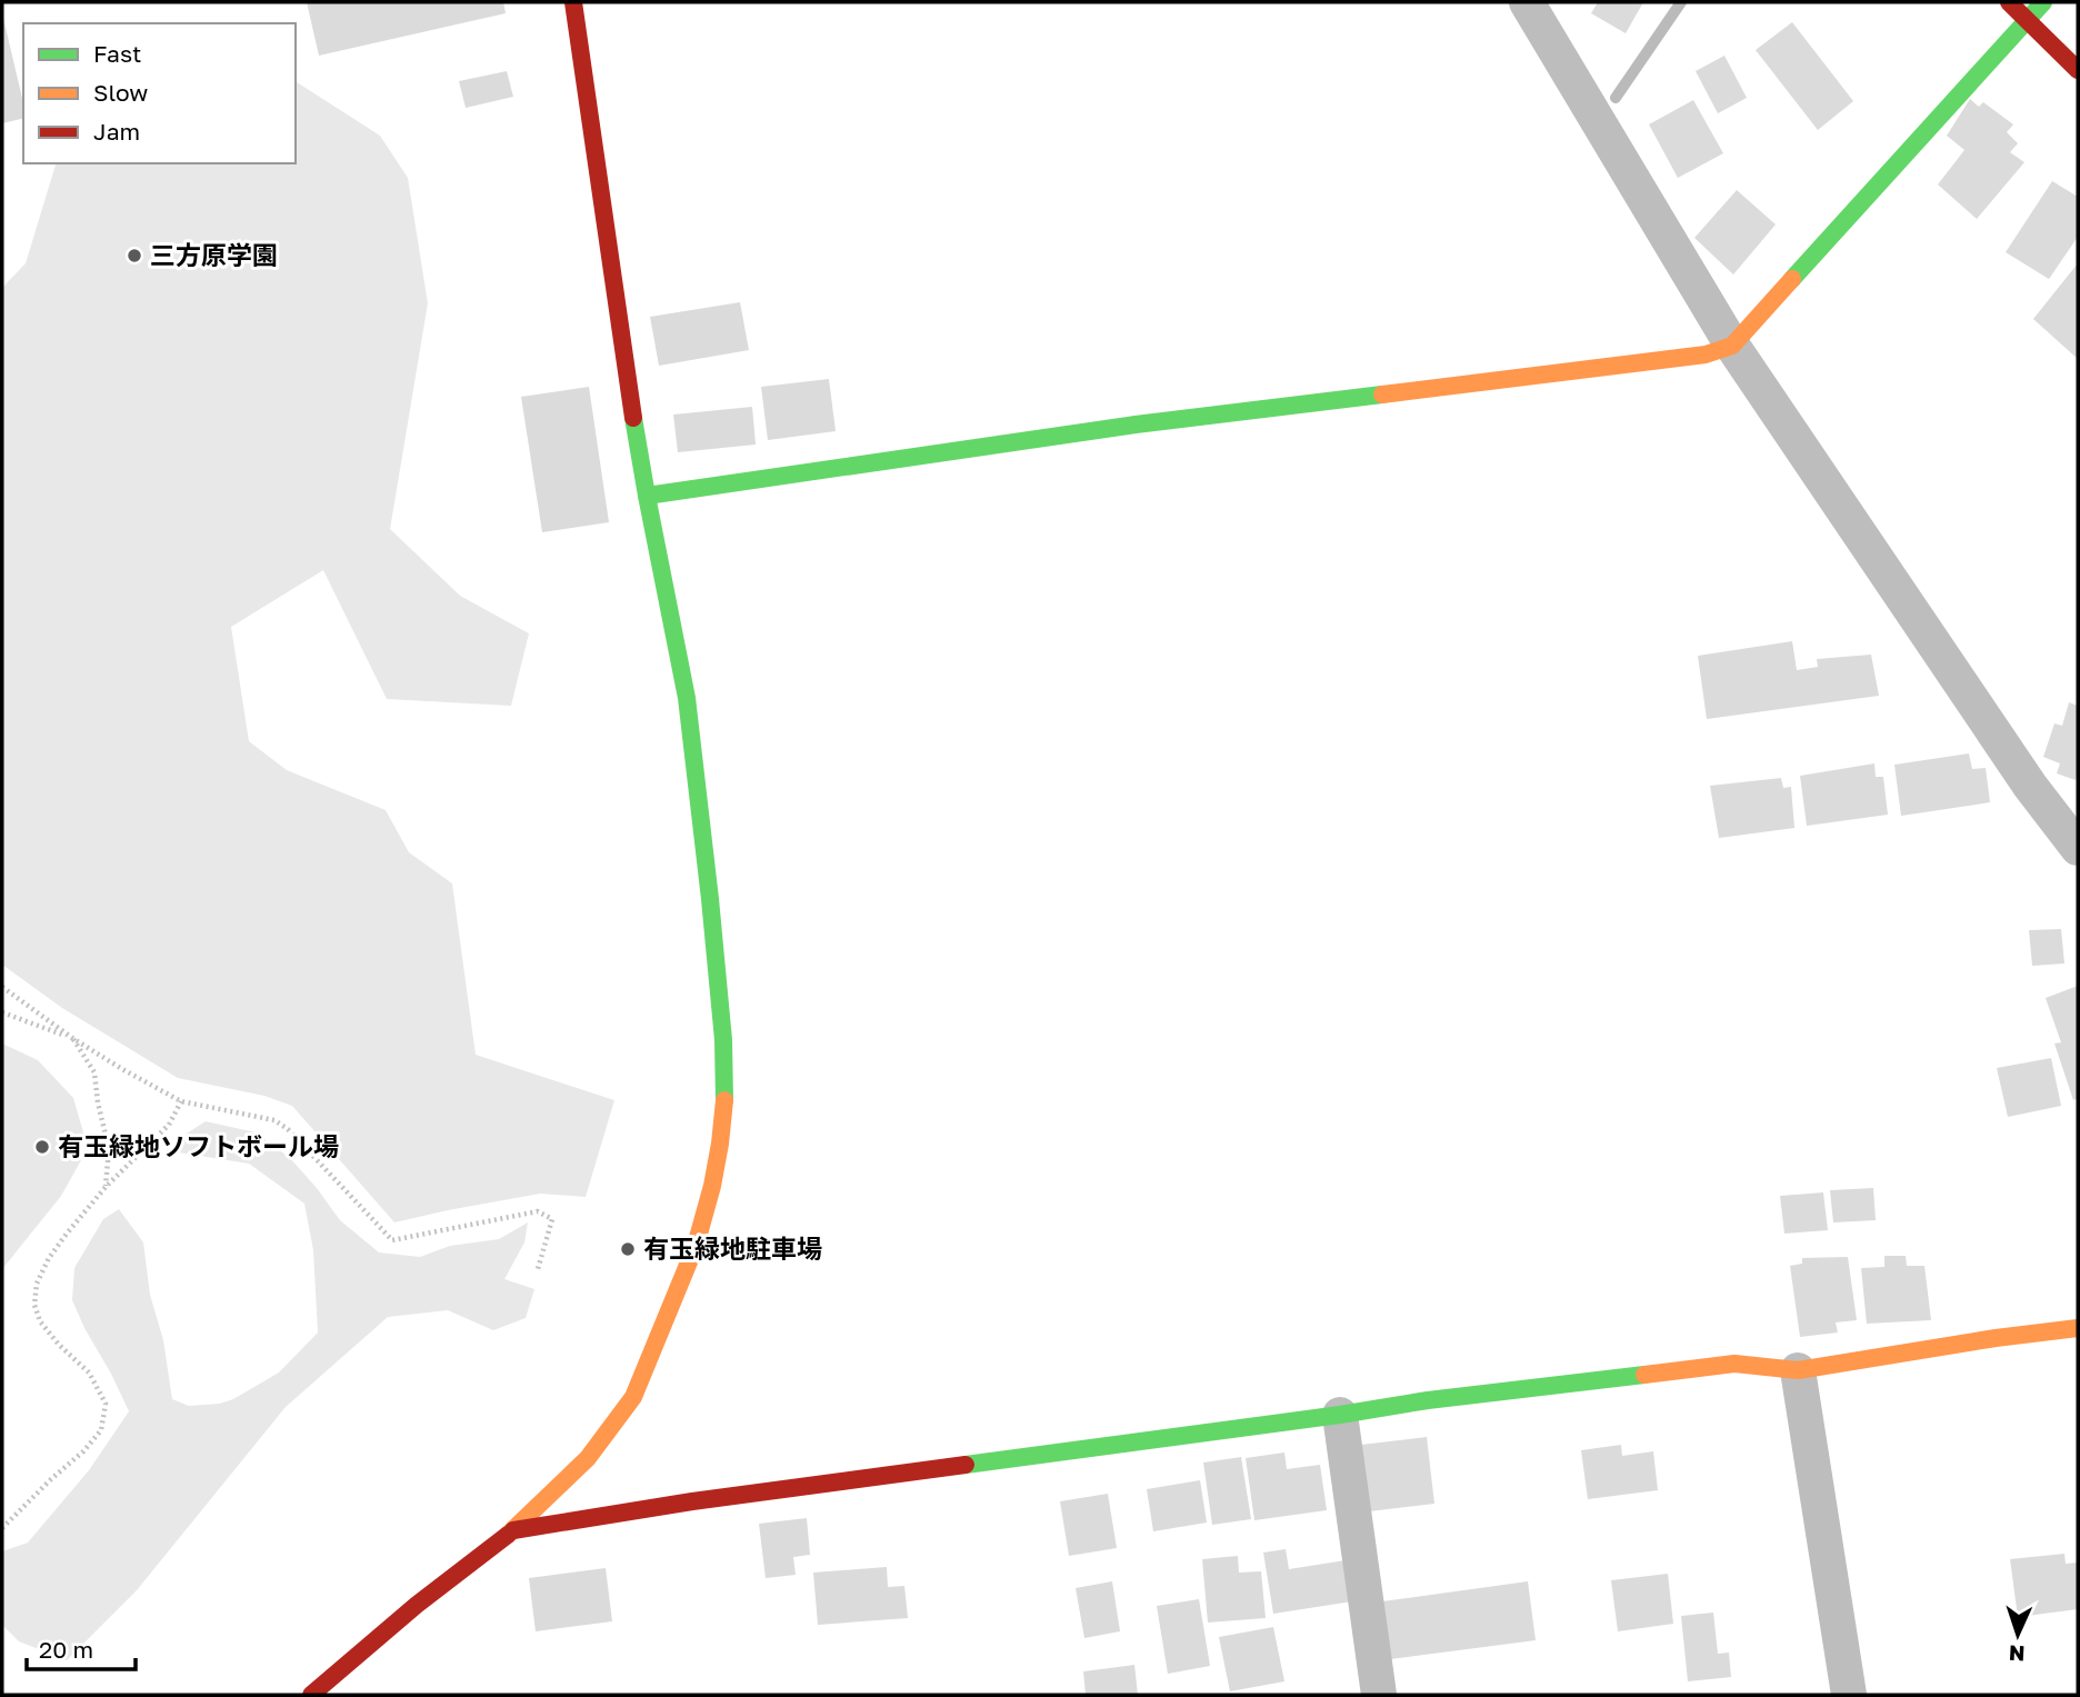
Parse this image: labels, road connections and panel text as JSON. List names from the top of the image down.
{
  "places": ["三方原学園", "有玉緑地ソフトボール場", "有玉緑地駐車場"],
  "legend": ["Fast", "Slow", "Jam"],
  "scale_bar": "20 m",
  "north": "bottom"
}
